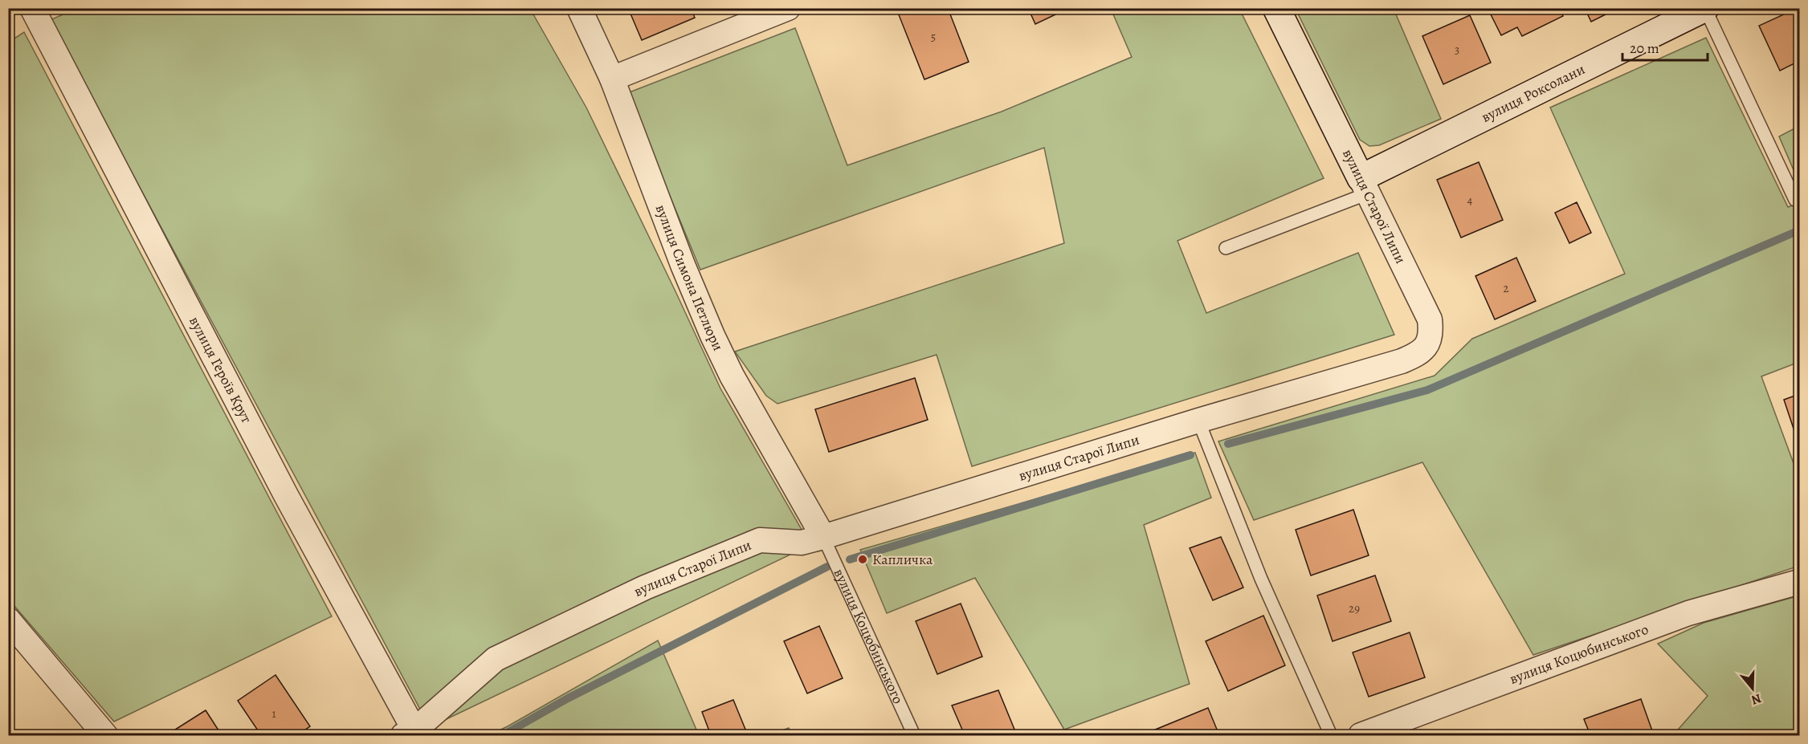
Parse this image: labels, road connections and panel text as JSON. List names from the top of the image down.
{
  "streets": {
    "street": [
      "вулиця Роксолани",
      "вулиця Старої Липи",
      "вулиця Симона Петлюри",
      "вулиця Героїв Крут",
      "вулиця Коцюбинського"
    ]
  },
  "crossings": [
    ["вулиця Роксолани", "вулиця Старої Липи"],
    ["вулиця Старої Липи", "вулиця Симона Петлюри"],
    ["вулиця Старої Липи", "вулиця Героїв Крут"],
    ["вулиця Старої Липи", "вулиця Коцюбинського"],
    ["вулиця Симона Петлюри", "вулиця Коцюбинського"]
  ],
  "places": ["Капличка"],
  "house_numbers": [
    "5",
    "3",
    "4",
    "2",
    "29",
    "1"
  ],
  "scale_bar": "20 m",
  "north": "bottom"
}
